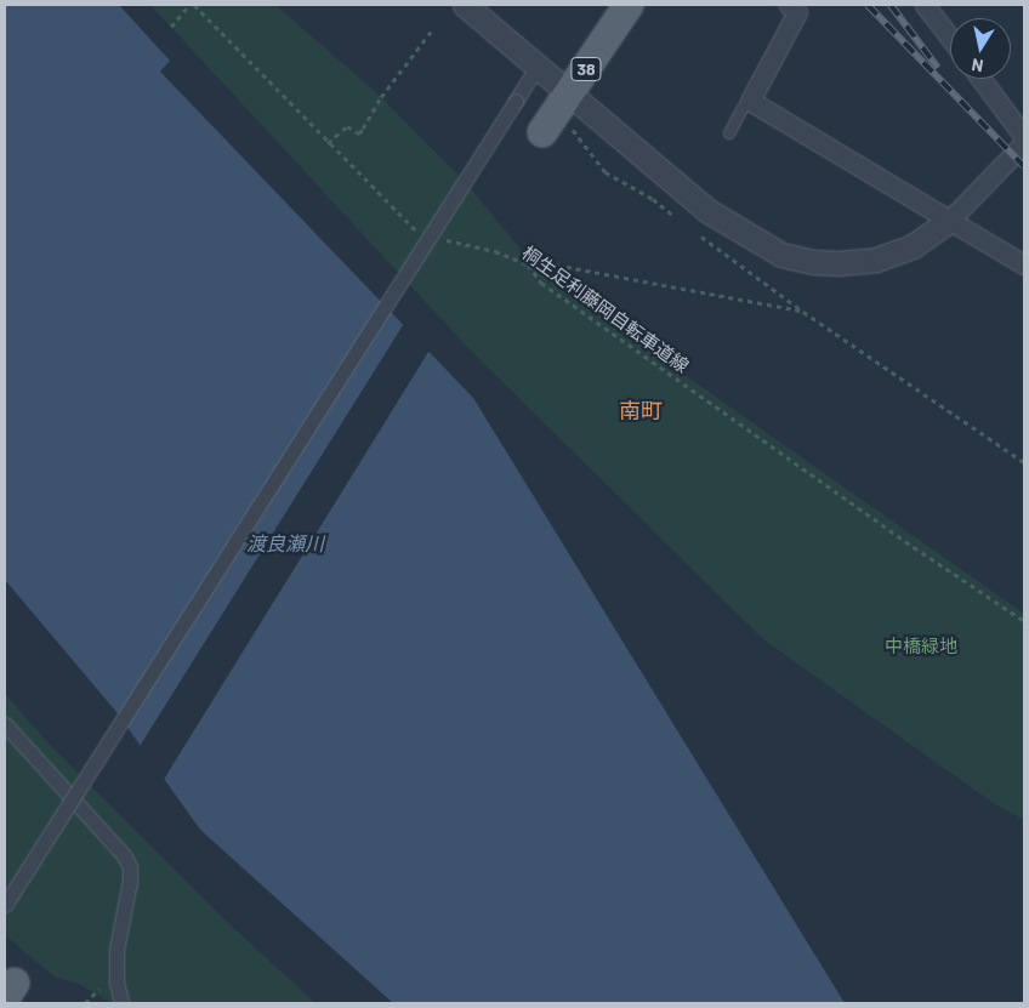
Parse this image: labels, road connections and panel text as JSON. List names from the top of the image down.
{
  "streets": {
    "main road": ["38"],
    "path": ["桐生足利藤岡自転車道線"]
  },
  "districts": ["南町"],
  "water": ["渡良瀬川"],
  "parks": ["中橋緑地"],
  "north": "bottom"
}
